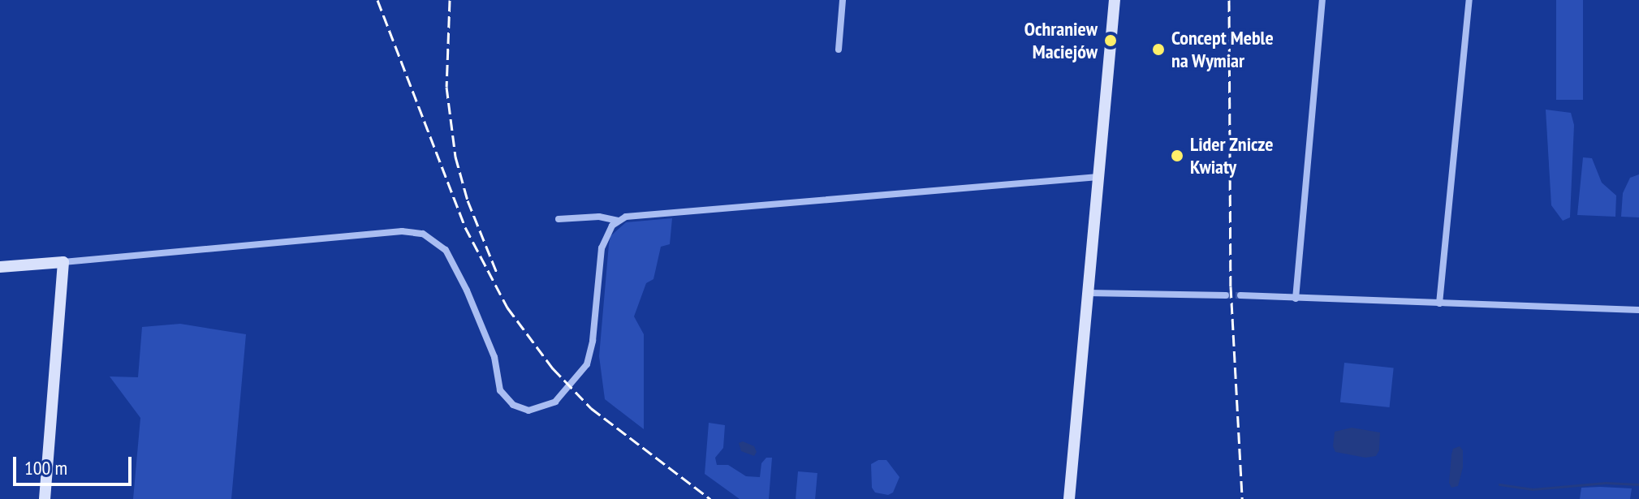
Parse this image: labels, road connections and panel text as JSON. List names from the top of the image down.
{
  "places": ["Ochraniew Maciejów", "Concept Meble na Wymiar", "Lider Znicze Kwiaty"],
  "scale_bar": "100 m"
}
